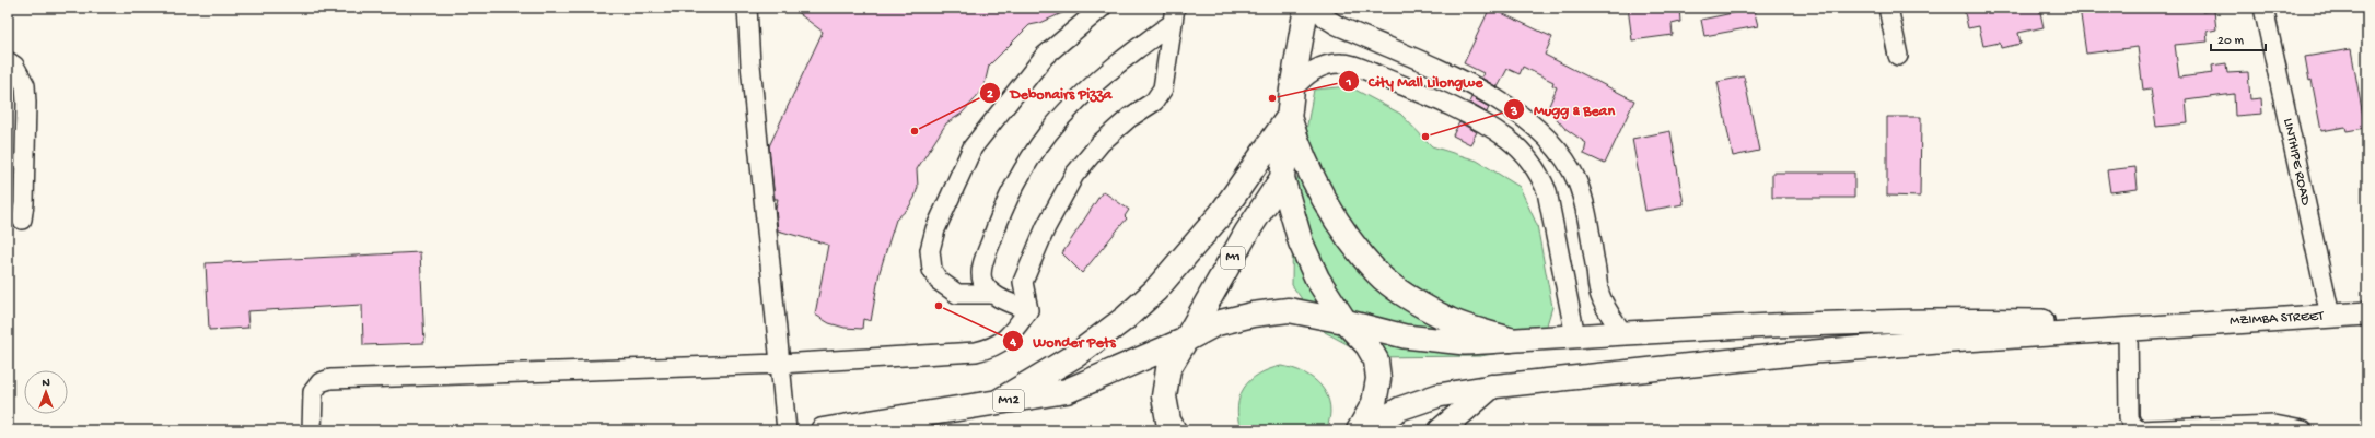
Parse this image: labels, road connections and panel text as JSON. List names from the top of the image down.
{
  "streets": {
    "highway": ["M1", "M12"],
    "main road": ["MZIMBA STREET"],
    "street": ["LINTHIPE ROAD"]
  },
  "crossings": [
    ["LINTHIPE ROAD", "MZIMBA STREET"],
    ["M1", "M12"]
  ],
  "places": [
    "City Mall Lilongwe",
    "Debonairs Pizza",
    "Mugg & Bean",
    "Wonder Pets"
  ],
  "scale_bar": "20 m",
  "north": "top"
}
